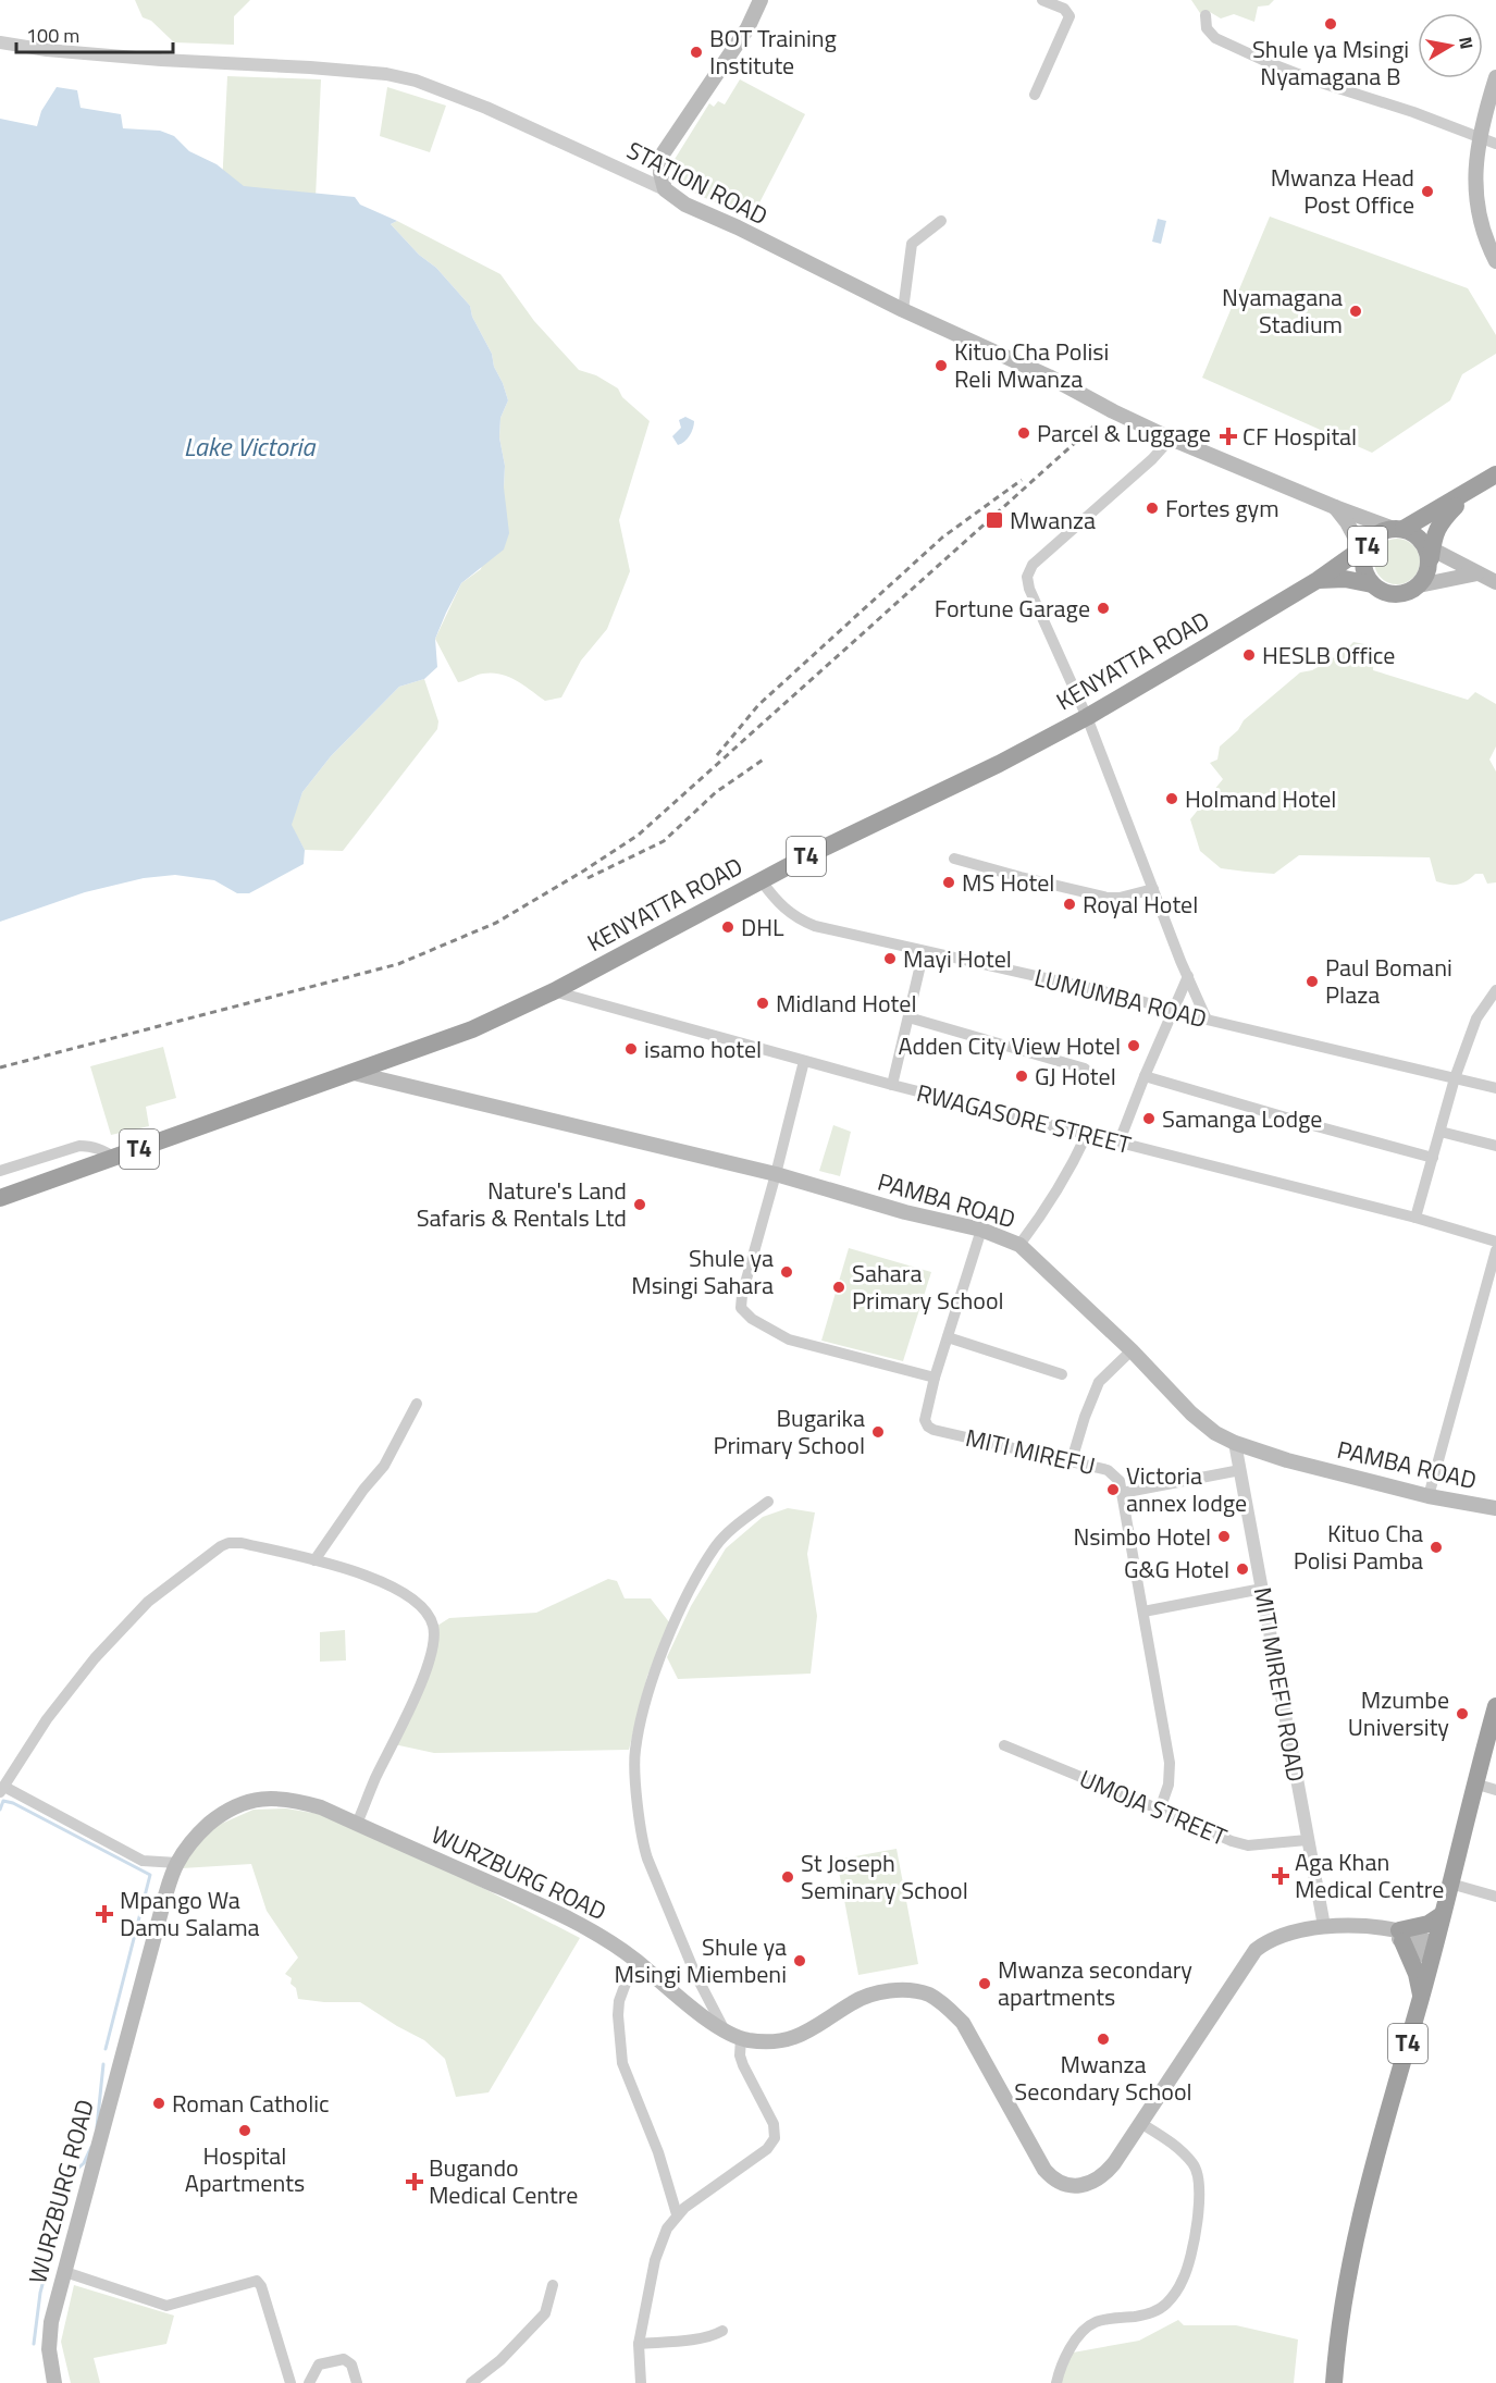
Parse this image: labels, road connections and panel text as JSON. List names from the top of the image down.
{
  "streets": {
    "highway": ["T4", "KENYATTA ROAD"],
    "main road": ["STATION ROAD", "PAMBA ROAD", "WURZBURG ROAD"],
    "street": [
      "LUMUMBA ROAD",
      "RWAGASORE STREET",
      "MITI MIREFU",
      "MITI MIREFU ROAD",
      "UMOJA STREET"
    ]
  },
  "crossings": [
    ["STATION ROAD", "T4"],
    ["STATION ROAD", "KENYATTA ROAD"],
    ["T4", "KENYATTA ROAD"],
    ["T4", "WURZBURG ROAD"],
    ["KENYATTA ROAD", "LUMUMBA ROAD"],
    ["KENYATTA ROAD", "RWAGASORE STREET"],
    ["KENYATTA ROAD", "PAMBA ROAD"],
    ["PAMBA ROAD", "MITI MIREFU"],
    ["PAMBA ROAD", "MITI MIREFU ROAD"],
    ["MITI MIREFU", "UMOJA STREET"],
    ["MITI MIREFU ROAD", "UMOJA STREET"],
    ["MITI MIREFU ROAD", "WURZBURG ROAD"]
  ],
  "water": ["Lake Victoria"],
  "places": {
    "other": [
      "Shule ya Msingi Nyamagana B",
      "BOT Training Institute",
      "Mwanza Head Post Office",
      "Nyamagana Stadium",
      "Kituo Cha Polisi Reli Mwanza",
      "Parcel & Luggage",
      "Fortes gym",
      "Fortune Garage",
      "HESLB Office",
      "Holmand Hotel",
      "MS Hotel",
      "Royal Hotel",
      "DHL",
      "Mayi Hotel",
      "Paul Bomani Plaza",
      "Midland Hotel",
      "Adden City View Hotel",
      "isamo hotel",
      "GJ Hotel",
      "Samanga Lodge",
      "Nature's Land Safaris & Rentals Ltd",
      "Shule ya Msingi Sahara",
      "Sahara Primary School",
      "Bugarika Primary School",
      "Victoria annex lodge",
      "Nsimbo Hotel",
      "Kituo Cha Polisi Pamba",
      "G&G Hotel",
      "Mzumbe University",
      "St Joseph Seminary School",
      "Shule ya Msingi Miembeni",
      "Mwanza secondary apartments",
      "Mwanza Secondary School",
      "Roman Catholic",
      "Hospital Apartments"
    ],
    "health": [
      "CF Hospital",
      "Aga Khan Medical Centre",
      "Mpango Wa Damu Salama",
      "Bugando Medical Centre"
    ],
    "transit": ["Mwanza"]
  },
  "scale_bar": "100 m",
  "north": "right"
}
